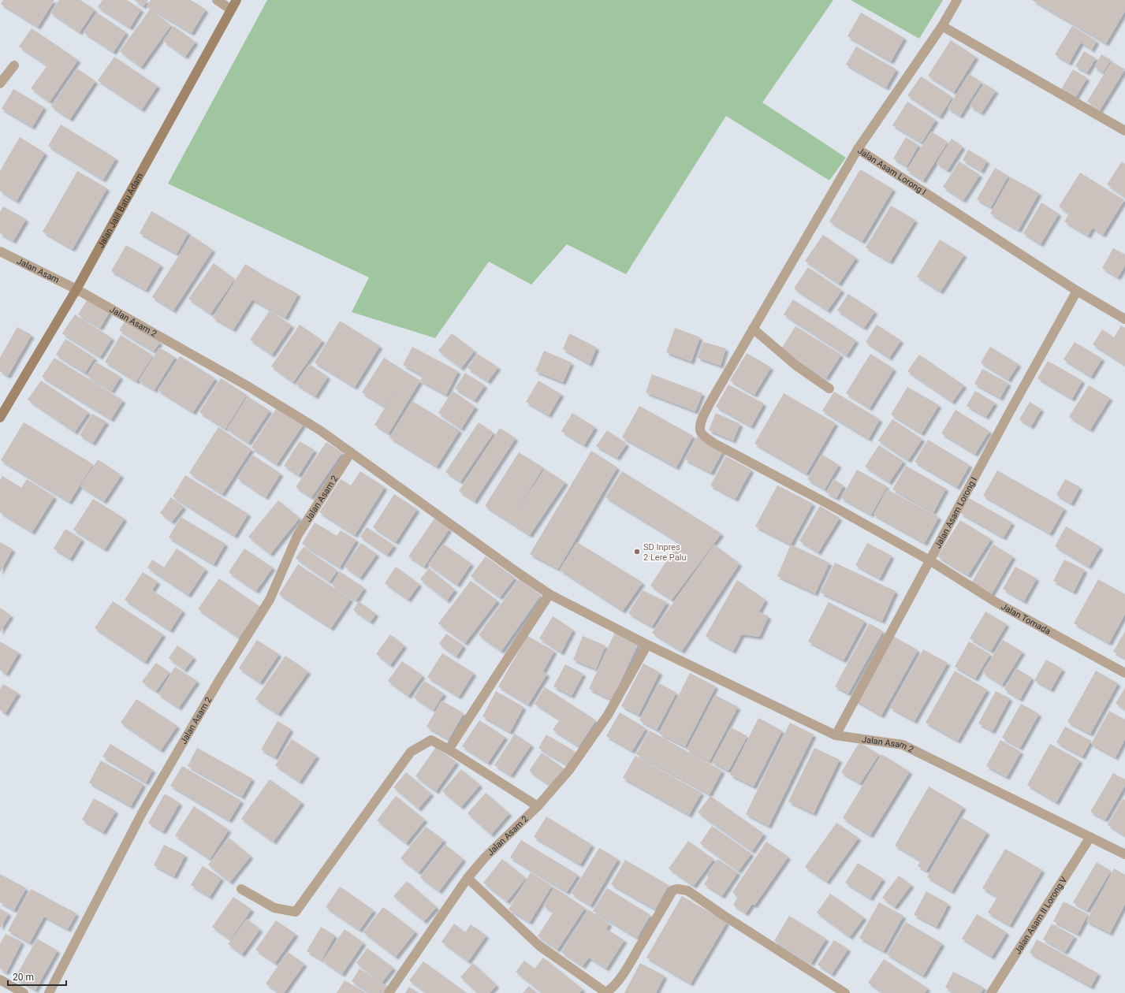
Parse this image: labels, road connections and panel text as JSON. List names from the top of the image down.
{
  "streets": {
    "street": [
      "Jalan Asam Lorong I",
      "Jalan Jalil Batu Adam",
      "Jalan Asam",
      "Jalan Asam 2",
      "Jalan Tomada",
      "Jalan Asam II Lorong V"
    ]
  },
  "crossings": [
    ["Jalan Asam Lorong I", "Jalan Asam 2"],
    ["Jalan Asam Lorong I", "Jalan Tomada"],
    ["Jalan Jalil Batu Adam", "Jalan Asam"],
    ["Jalan Jalil Batu Adam", "Jalan Asam 2"],
    ["Jalan Asam", "Jalan Asam 2"],
    ["Jalan Asam 2", "Jalan Asam II Lorong V"]
  ],
  "places": ["SD Inpres 2 Lere Palu"],
  "scale_bar": "20 m"
}
